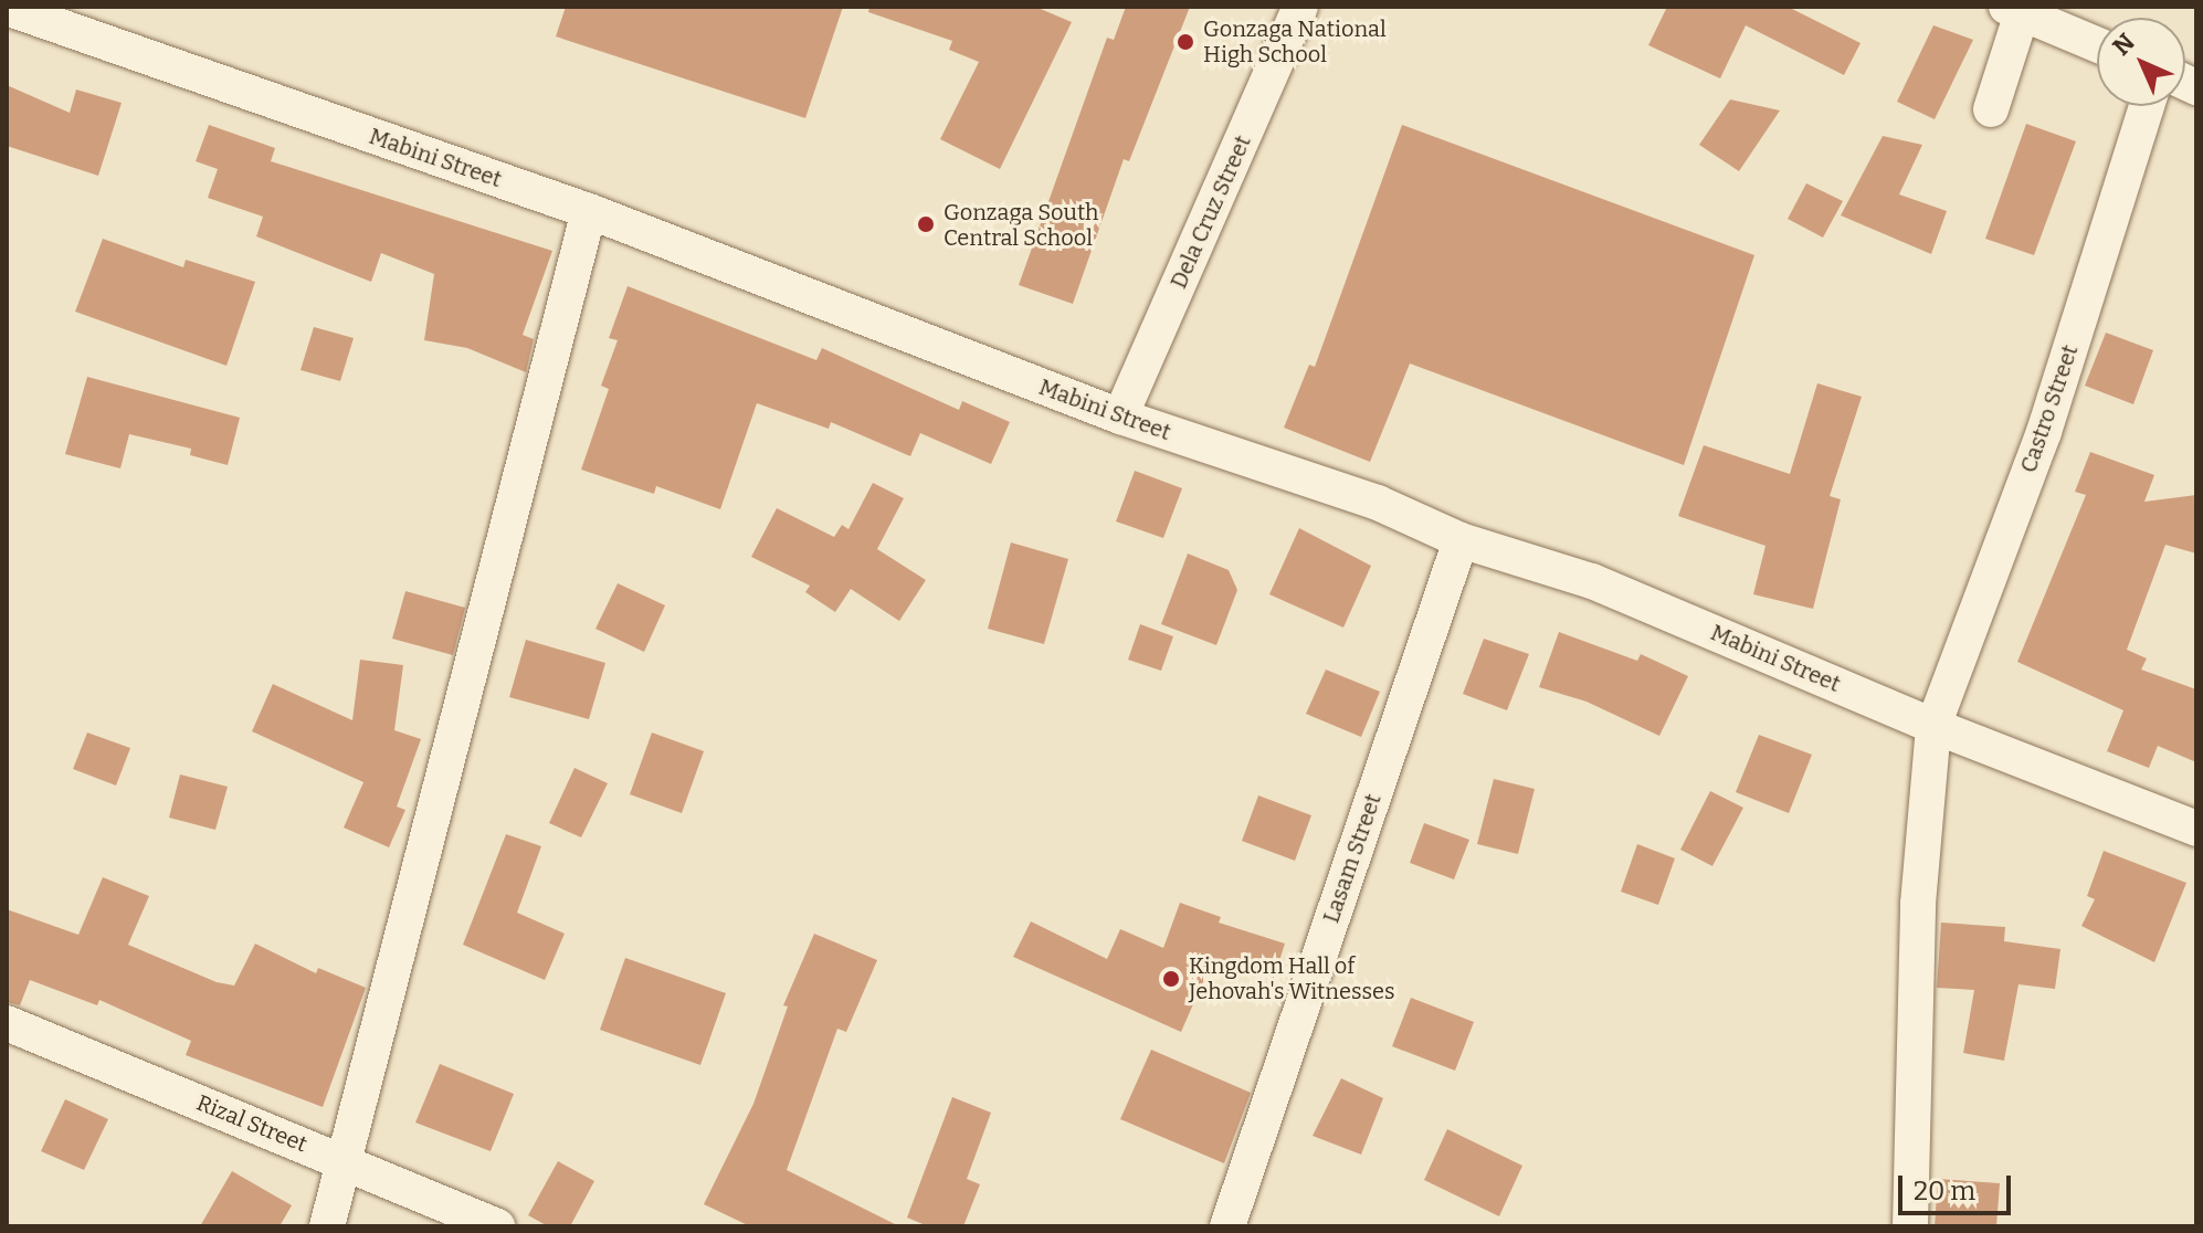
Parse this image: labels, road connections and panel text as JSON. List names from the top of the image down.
{
  "streets": {
    "street": [
      "Mabini Street",
      "Dela Cruz Street",
      "Castro Street",
      "Lasam Street",
      "Rizal Street"
    ]
  },
  "crossings": [
    ["Mabini Street", "Dela Cruz Street"],
    ["Mabini Street", "Castro Street"],
    ["Mabini Street", "Lasam Street"]
  ],
  "places": ["Gonzaga National High School", "Gonzaga South Central School", "Kingdom Hall of Jehovah's Witnesses"],
  "scale_bar": "20 m",
  "north": "top left"
}
